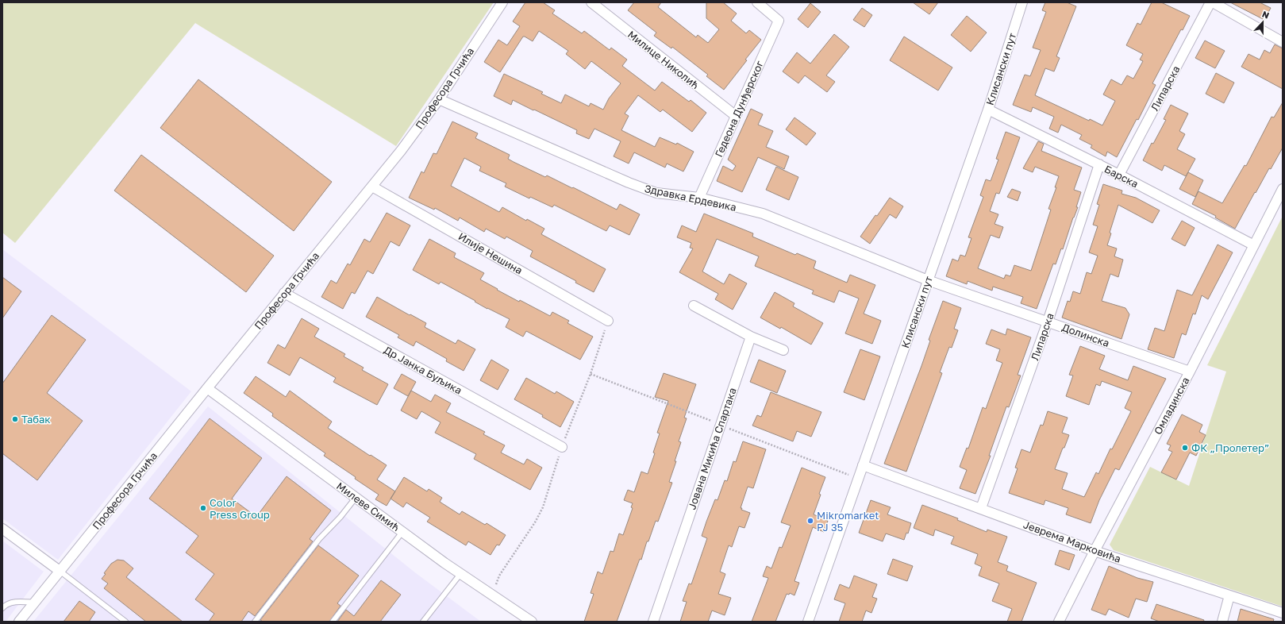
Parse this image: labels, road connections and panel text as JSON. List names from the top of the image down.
{
  "streets": {
    "street": [
      "Милице Николић",
      "Клисански пут",
      "Професора Грчића",
      "Липарска",
      "Гедеона Дунђерског",
      "Барска",
      "Здравка Ердевика",
      "Илије Нешина",
      "Долинска",
      "Др Јанка Буљика",
      "Омладинска",
      "Јована Микића Спартака",
      "Милеве Симић",
      "Јеврема Марковића"
    ]
  },
  "crossings": [
    ["Милице Николић", "Гедеона Дунђерског"],
    ["Клисански пут", "Барска"],
    ["Клисански пут", "Здравка Ердевика"],
    ["Клисански пут", "Долинска"],
    ["Клисански пут", "Јеврема Марковића"],
    ["Професора Грчића", "Здравка Ердевика"],
    ["Професора Грчића", "Илије Нешина"],
    ["Професора Грчића", "Др Јанка Буљика"],
    ["Професора Грчића", "Милеве Симић"],
    ["Липарска", "Барска"],
    ["Липарска", "Долинска"],
    ["Липарска", "Јеврема Марковића"],
    ["Гедеона Дунђерског", "Здравка Ердевика"],
    ["Барска", "Омладинска"],
    ["Здравка Ердевика", "Долинска"],
    ["Долинска", "Омладинска"],
    ["Омладинска", "Јеврема Марковића"]
  ],
  "places": [
    "Табак",
    "ФК „Пролетер”",
    "Color Press Group",
    "Mikromarket PJ 35"
  ],
  "north": "top"
}
